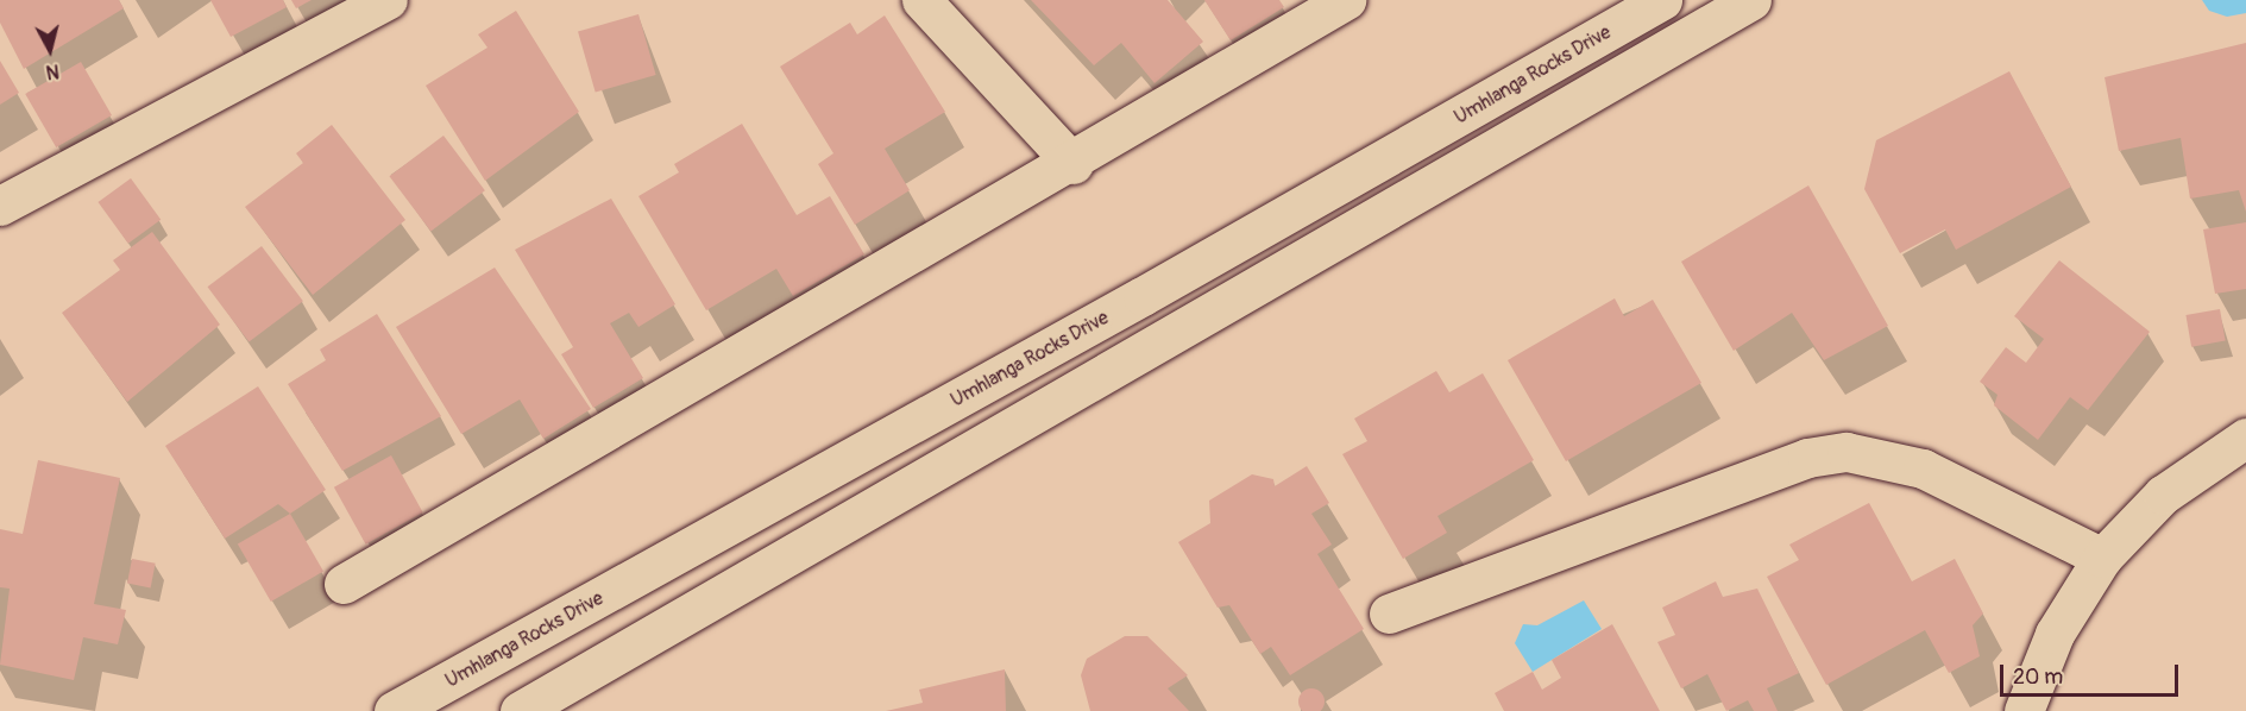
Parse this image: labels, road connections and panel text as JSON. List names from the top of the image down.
{
  "streets": {
    "street": ["Umhlanga Rocks Drive"]
  },
  "scale_bar": "20 m",
  "north": "bottom"
}
